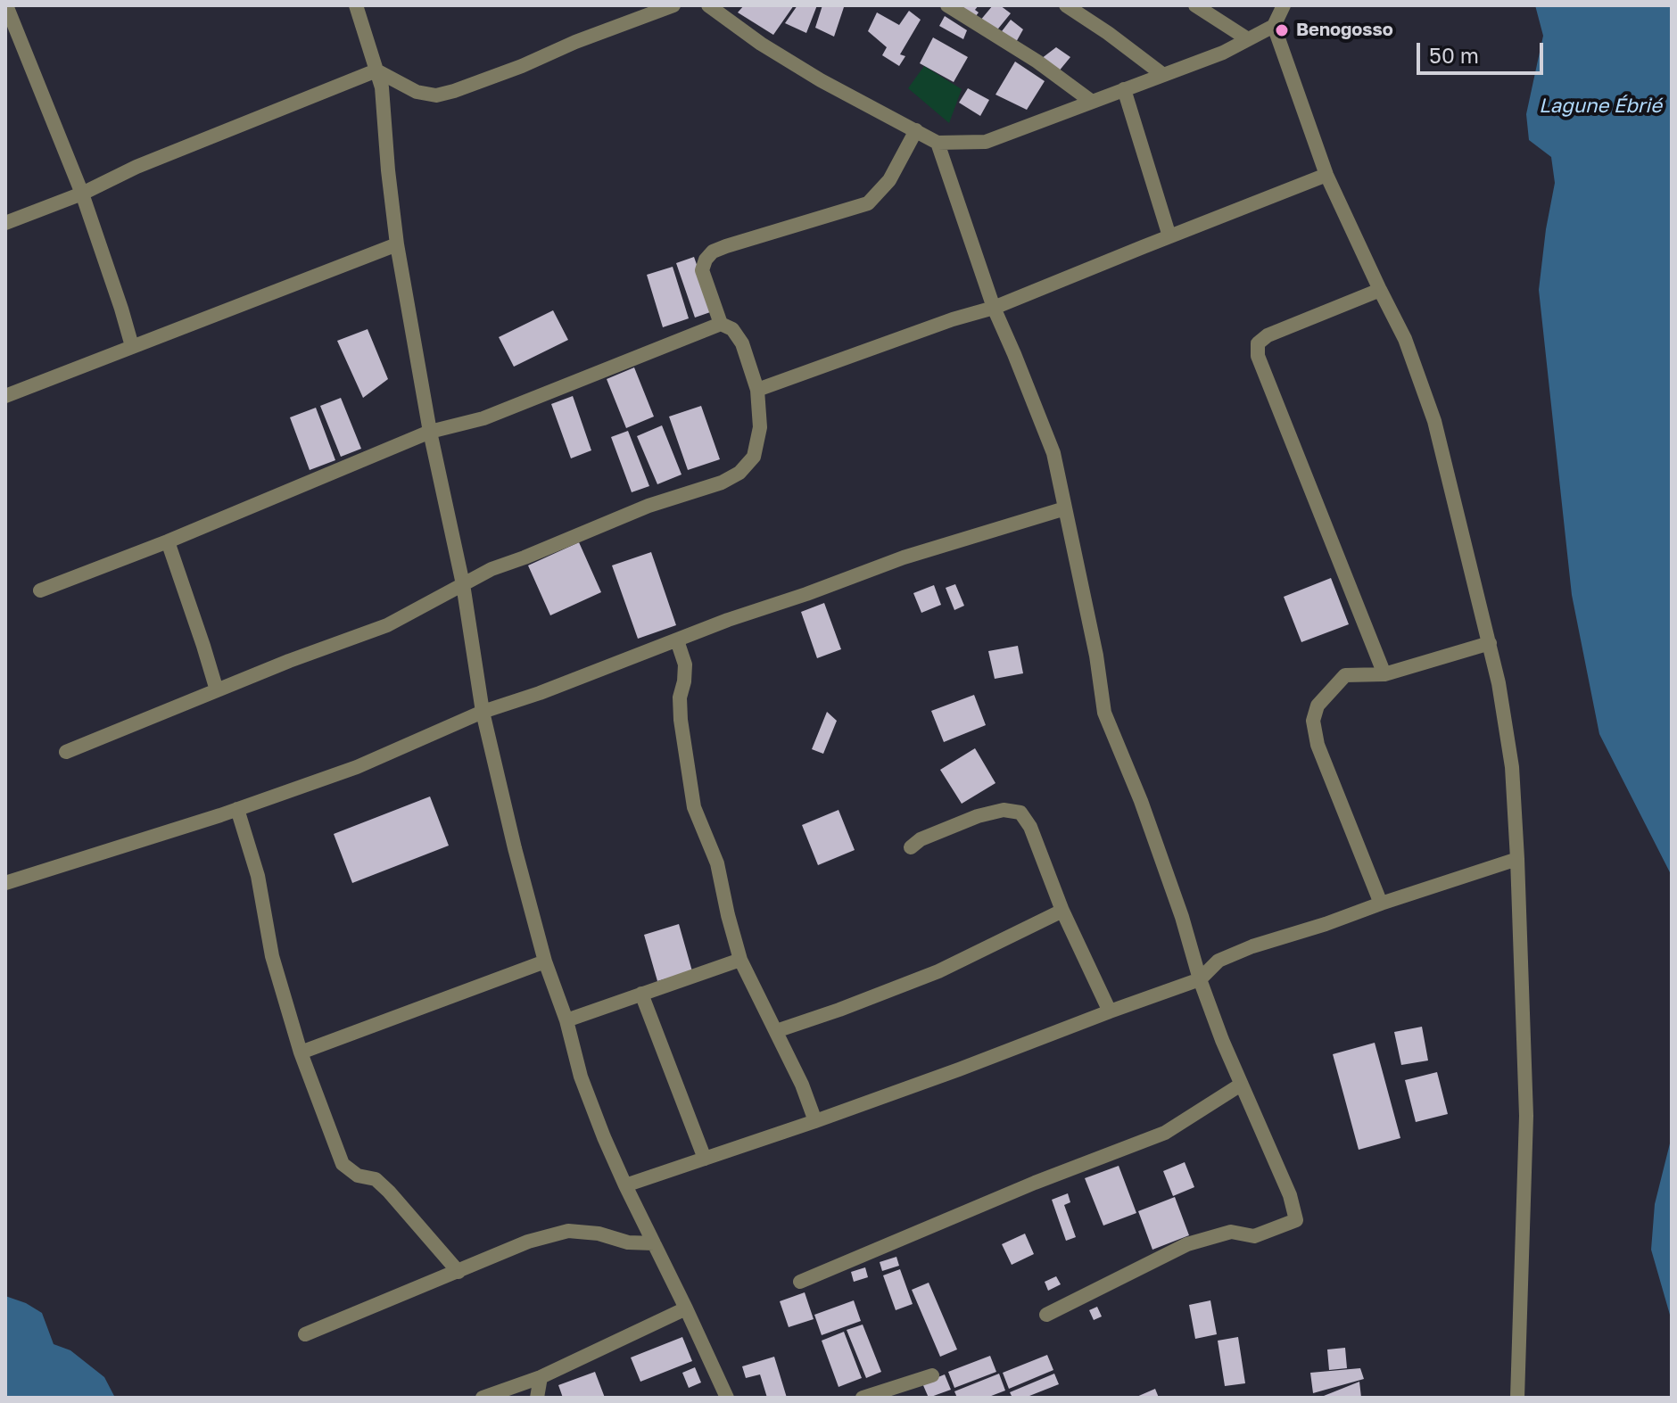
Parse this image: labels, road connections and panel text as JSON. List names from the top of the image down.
{
  "water": ["Lagune Ébrié"],
  "places": ["Benogosso"],
  "scale_bar": "50 m"
}
